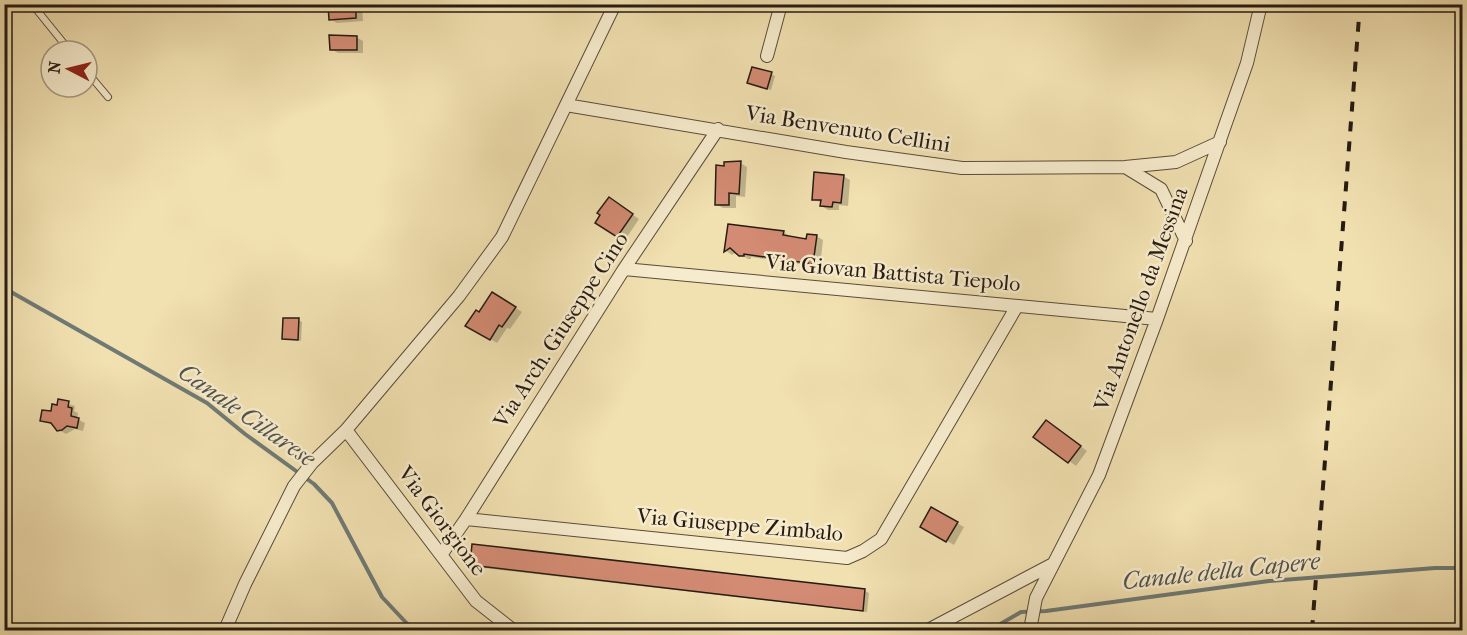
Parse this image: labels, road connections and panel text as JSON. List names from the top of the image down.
{
  "streets": {
    "street": [
      "Via Benvenuto Cellini",
      "Via Giovan Battista Tiepolo",
      "Via Antonello da Messina",
      "Via Arch. Giuseppe Cino",
      "Via Giorgione",
      "Via Giuseppe Zimbalo"
    ]
  },
  "crossings": [
    ["Via Benvenuto Cellini", "Via Antonello da Messina"],
    ["Via Benvenuto Cellini", "Via Arch. Giuseppe Cino"],
    ["Via Giovan Battista Tiepolo", "Via Antonello da Messina"],
    ["Via Giovan Battista Tiepolo", "Via Arch. Giuseppe Cino"],
    ["Via Giovan Battista Tiepolo", "Via Giuseppe Zimbalo"],
    ["Via Arch. Giuseppe Cino", "Via Giorgione"],
    ["Via Arch. Giuseppe Cino", "Via Giuseppe Zimbalo"]
  ],
  "water": ["Canale Cillarese", "Canale della Capere"],
  "north": "left"
}
